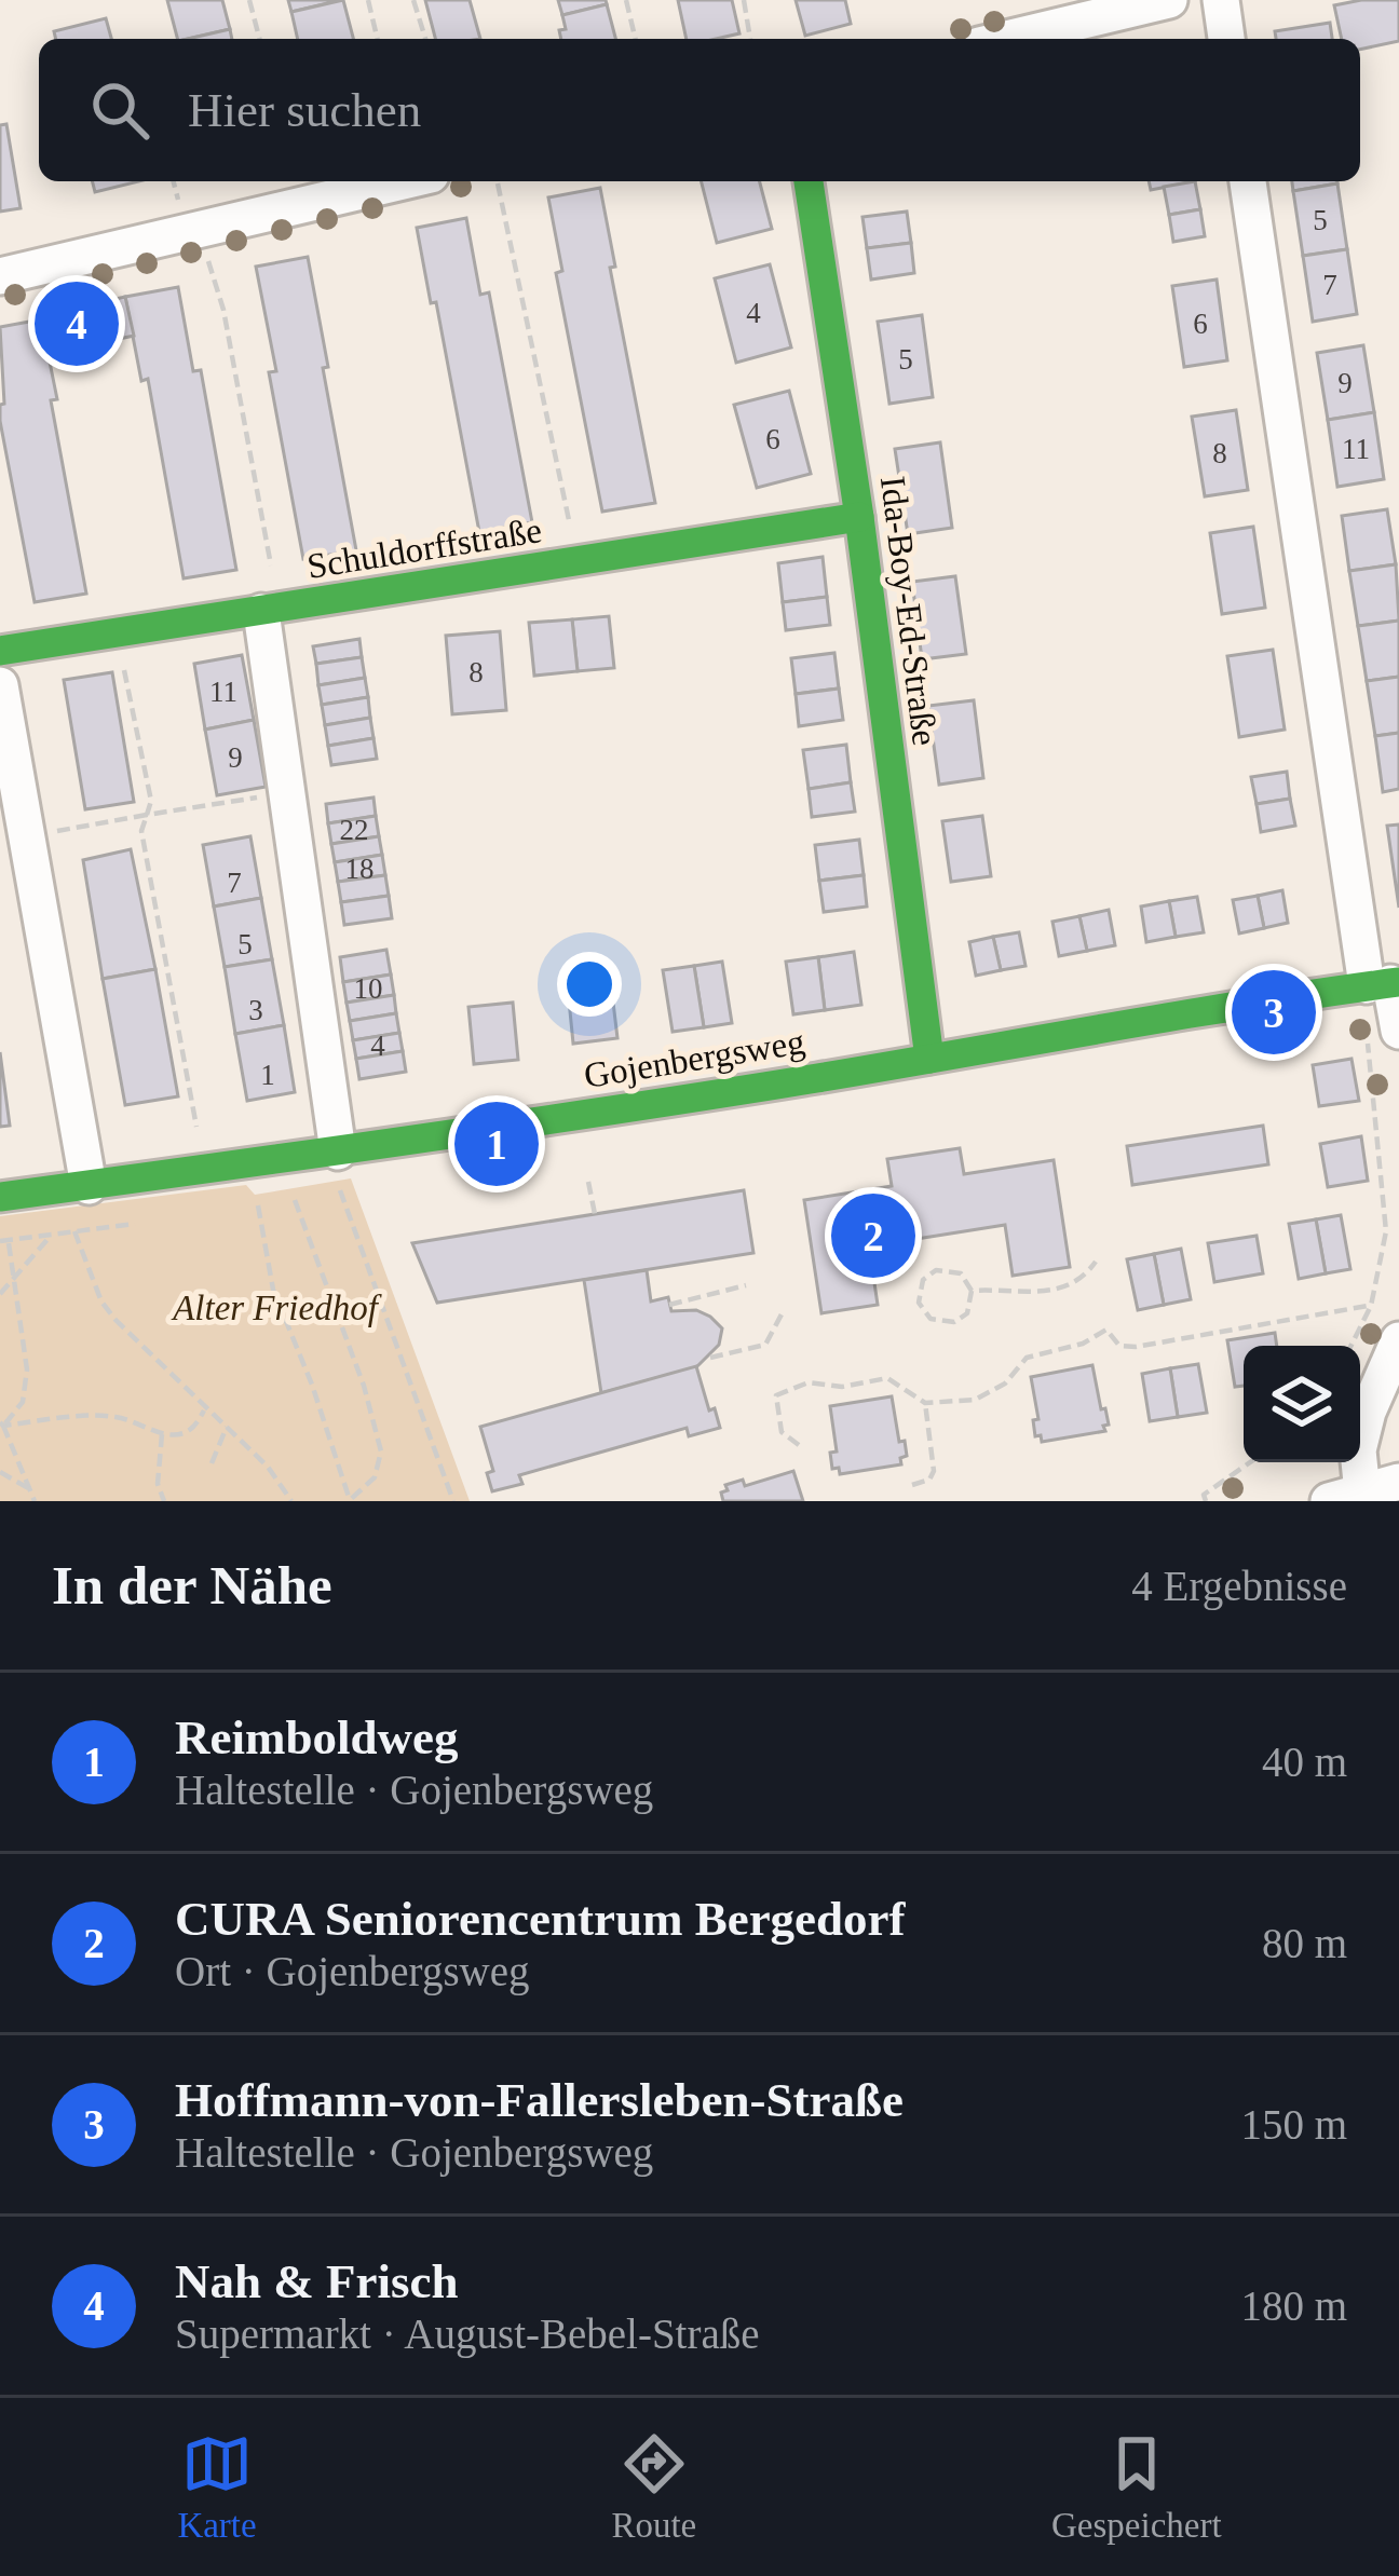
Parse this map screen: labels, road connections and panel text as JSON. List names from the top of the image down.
{
  "streets": {
    "street": ["Schuldorffstraße", "Ida-Boy-Ed-Straße", "Gojenbergsweg"]
  },
  "crossings": [
    ["Schuldorffstraße", "Ida-Boy-Ed-Straße"],
    ["Ida-Boy-Ed-Straße", "Gojenbergsweg"]
  ],
  "parks": ["Alter Friedhof"],
  "house_numbers": [
    "5",
    "7",
    "4",
    "6",
    "5",
    "9",
    "6",
    "11",
    "8",
    "8",
    "11",
    "9",
    "22",
    "18",
    "7",
    "5",
    "10",
    "3",
    "4",
    "1"
  ],
  "page": {
    "search": "Hier suchen",
    "pins": [
      "4",
      "3",
      "1",
      "2"
    ],
    "heading": ["In der Nähe", "4 Ergebnisse"],
    "list": [
      {
        "mark": "1",
        "name": "Reimboldweg",
        "note": "Haltestelle · Gojenbergsweg",
        "value": "40 m"
      },
      {
        "mark": "2",
        "name": "CURA Seniorencentrum Bergedorf",
        "note": "Ort · Gojenbergsweg",
        "value": "80 m"
      },
      {
        "mark": "3",
        "name": "Hoffmann-von-Fallersleben-Straße",
        "note": "Haltestelle · Gojenbergsweg",
        "value": "150 m"
      },
      {
        "mark": "4",
        "name": "Nah & Frisch",
        "note": "Supermarkt · August-Bebel-Straße",
        "value": "180 m"
      }
    ],
    "nav": ["Karte", "Route", "Gespeichert"]
  }
}
